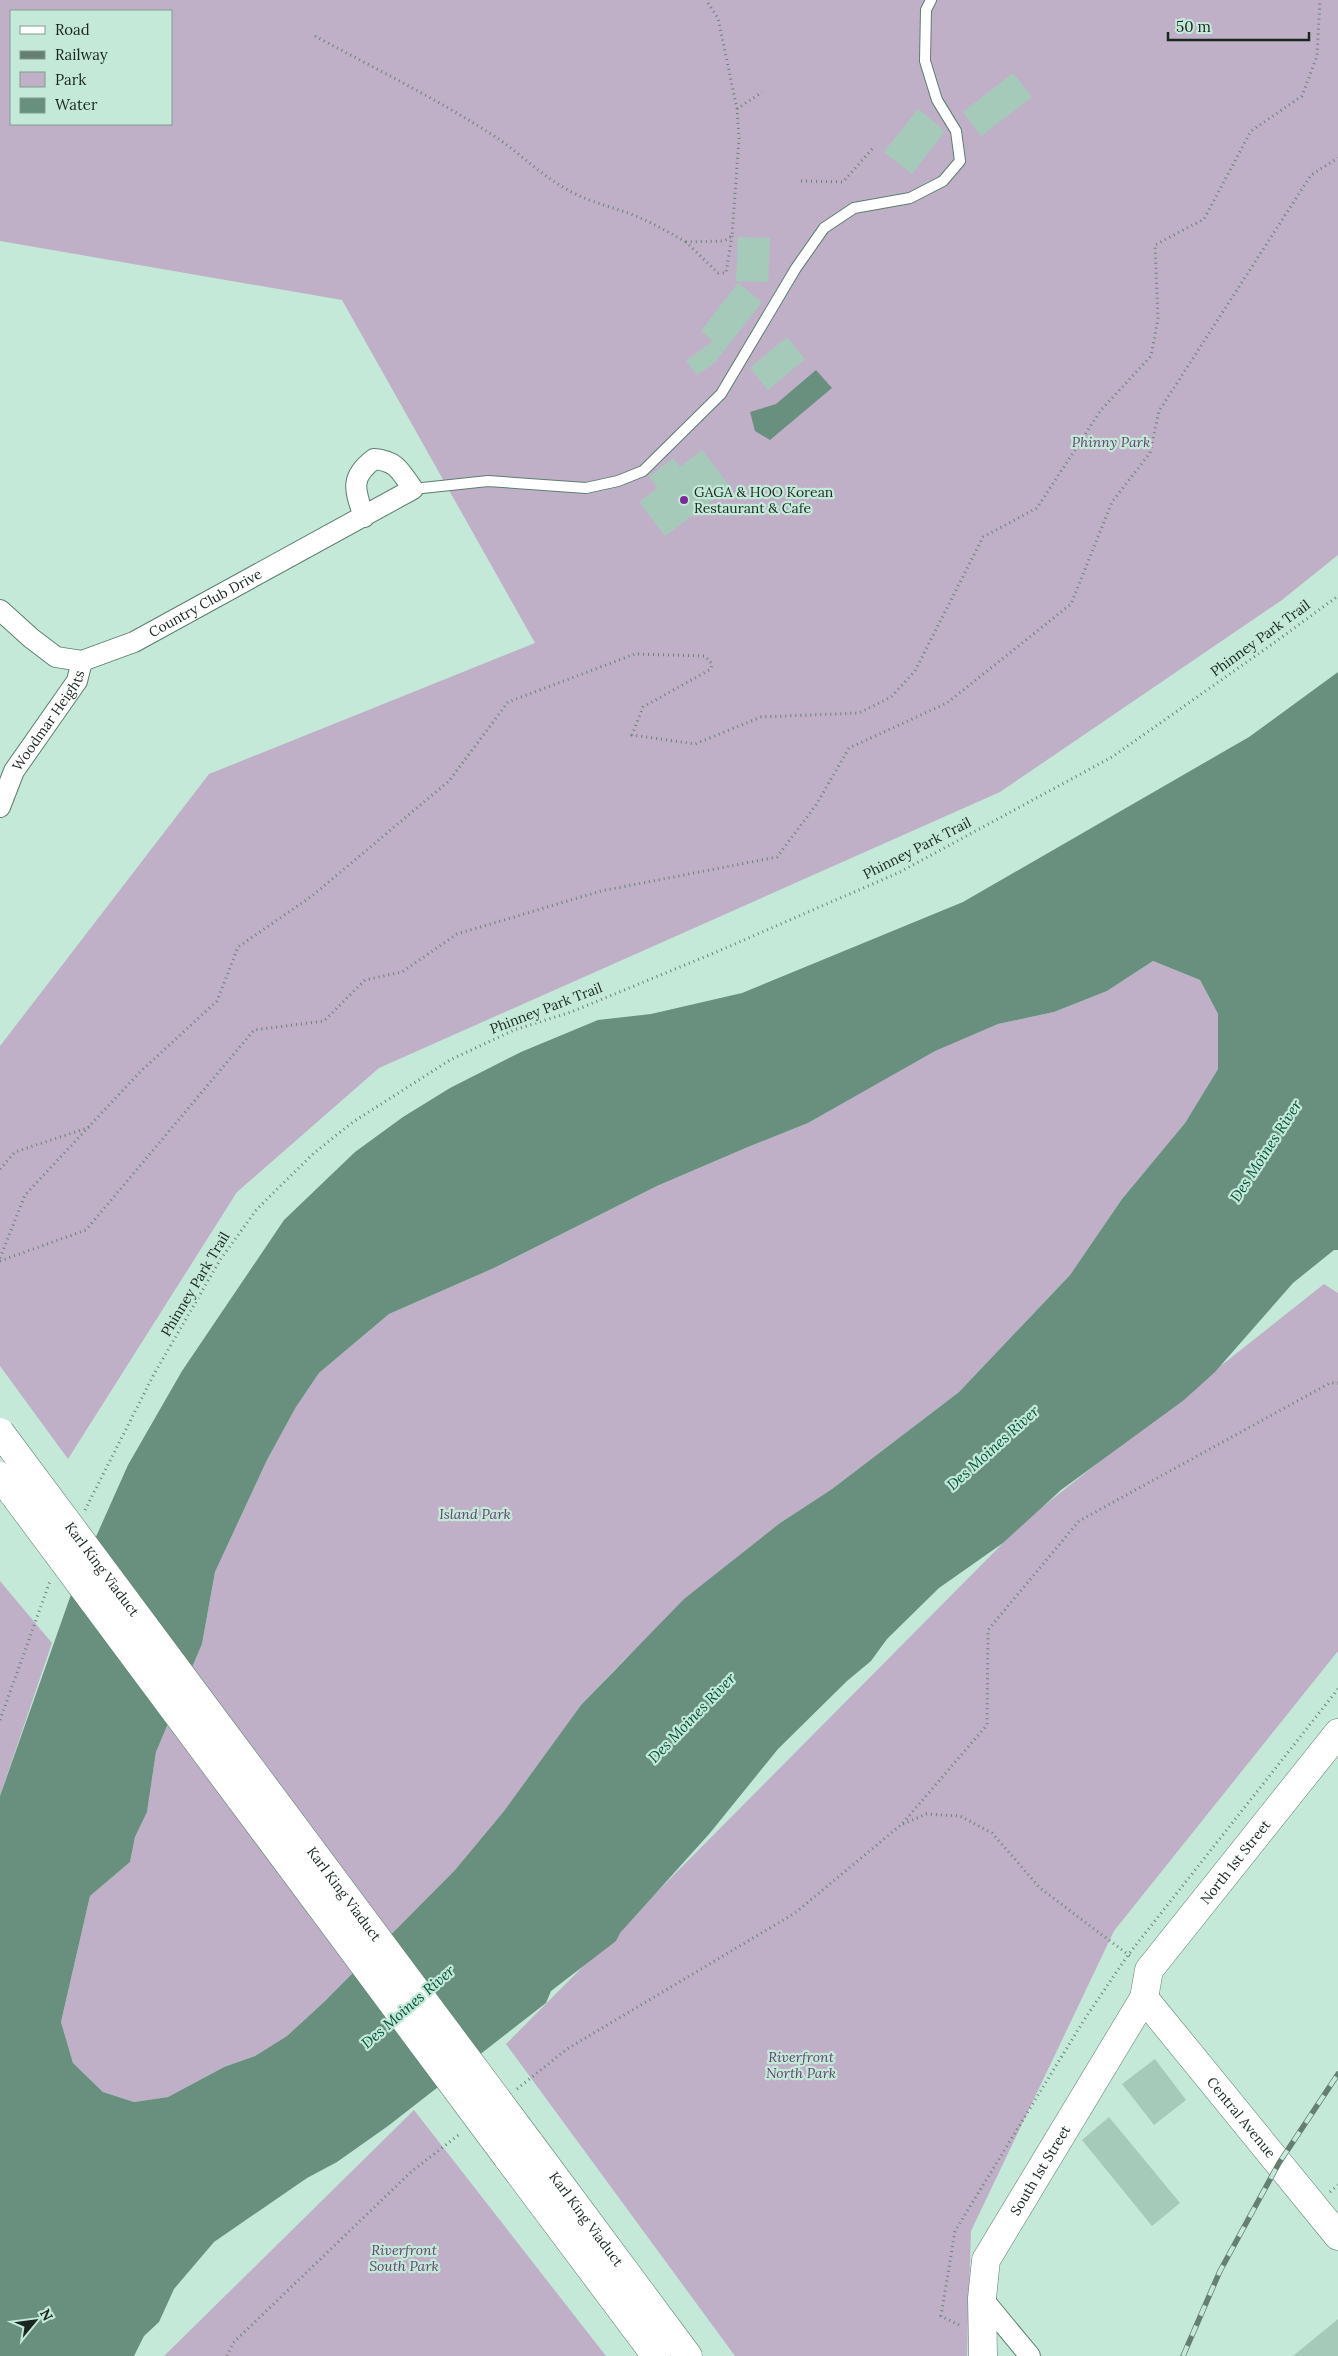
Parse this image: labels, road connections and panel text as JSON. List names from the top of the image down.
{
  "streets": {
    "main road": [
      "Karl King Viaduct",
      "North 1st Street",
      "Central Avenue",
      "South 1st Street"
    ],
    "street": ["Country Club Drive", "Woodmar Heights"],
    "path": ["Phinney Park Trail"]
  },
  "crossings": [
    ["Country Club Drive", "Woodmar Heights"],
    ["North 1st Street", "Central Avenue"],
    ["North 1st Street", "South 1st Street"],
    ["Central Avenue", "South 1st Street"]
  ],
  "water": ["Des Moines River"],
  "parks": [
    "Phinny Park",
    "Island Park",
    "Riverfront North Park",
    "Riverfront South Park"
  ],
  "places": ["GAGA & HOO Korean Restaurant & Cafe"],
  "legend": [
    "Road",
    "Railway",
    "Park",
    "Water"
  ],
  "scale_bar": "50 m",
  "north": "top right"
}
